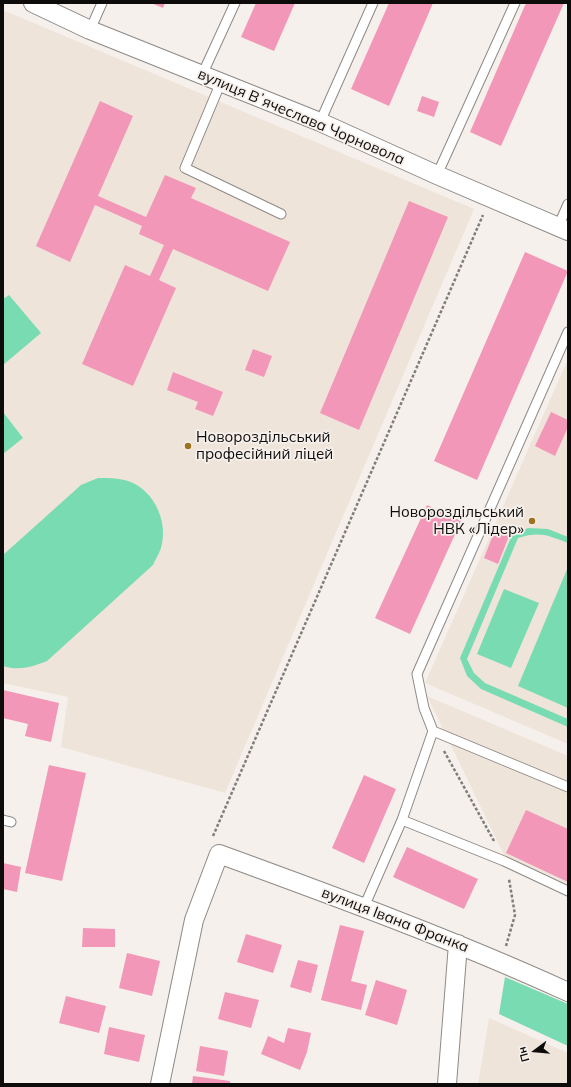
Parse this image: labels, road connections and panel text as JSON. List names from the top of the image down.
{
  "streets": {
    "street": ["вулиця Вʼячеслава Чорновола", "вулиця Івана Франка"]
  },
  "places": ["Новороздільський професійний ліцей", "Новороздільський НВК «Лідер»"],
  "north": "left"
}
